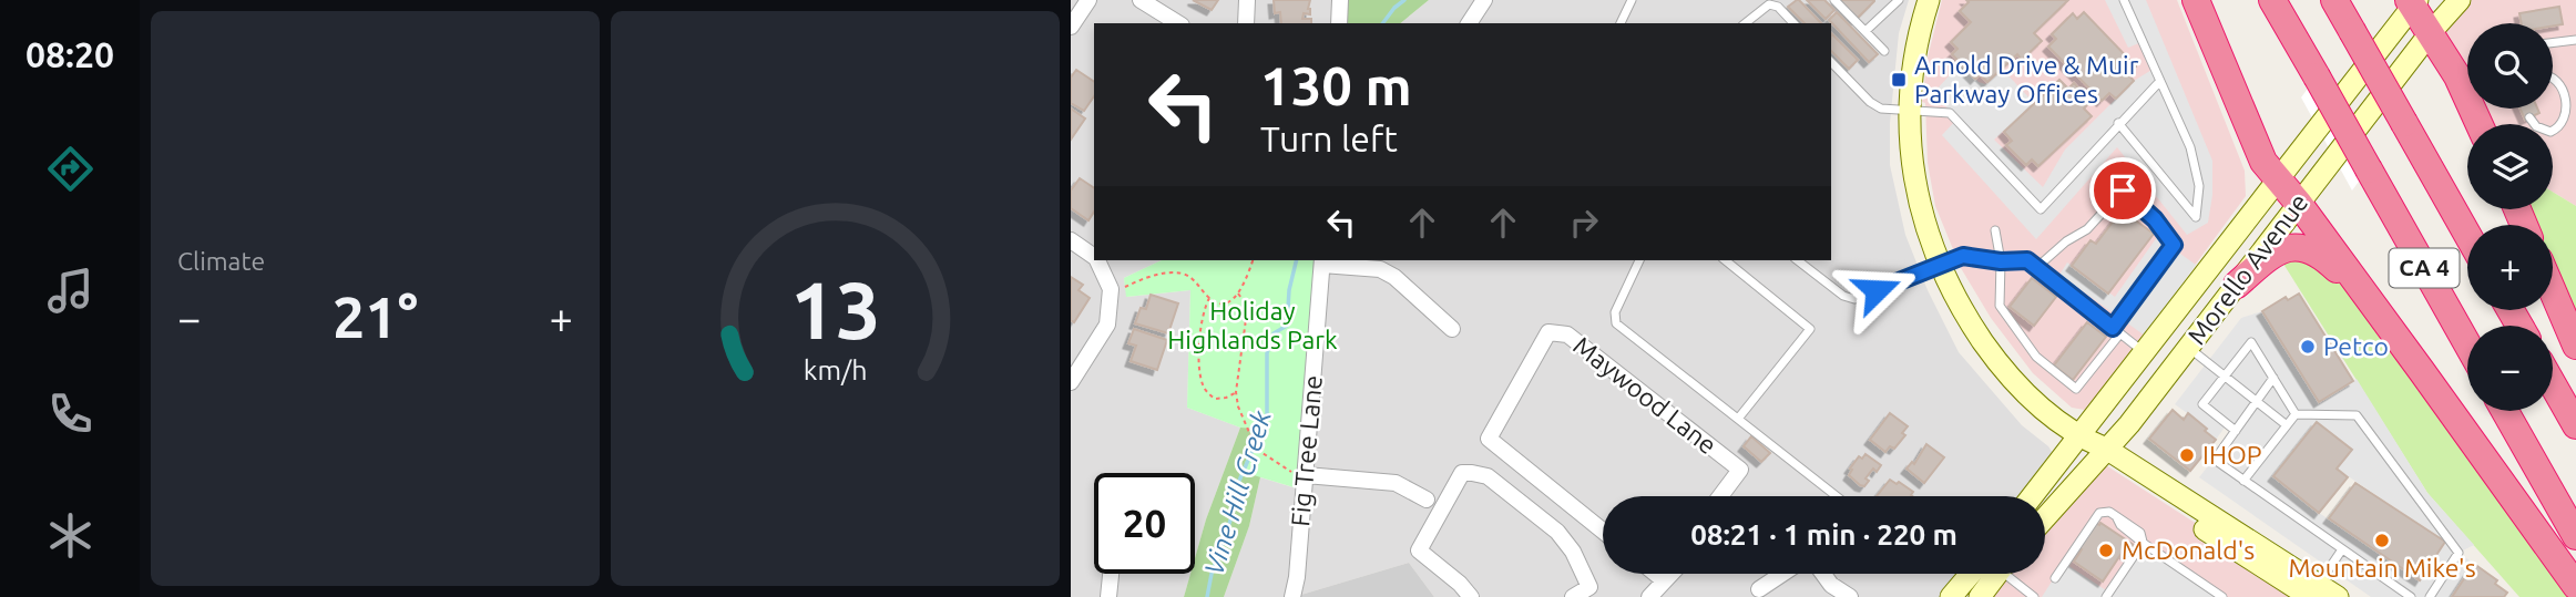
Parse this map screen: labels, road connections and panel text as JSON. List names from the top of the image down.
{
  "streets": {
    "highway": ["CA 4"],
    "street": ["Morello Avenue", "Maywood Lane", "Fig Tree Lane"]
  },
  "water": ["Vine Hill Creek"],
  "parks": ["Holiday Highlands Park"],
  "places": {
    "transit": ["Arnold Drive & Muir Parkway Offices"],
    "other": [
      "Petco",
      "IHOP",
      "Mountain Mike's",
      "McDonald's"
    ]
  },
  "page": {
    "tabs": "08:20",
    "tile": "Climate",
    "map_buttons": ["+", "−"],
    "turn": ["130 m", "Turn left"],
    "heat": ["−", "21°", "+"],
    "limit": "20",
    "trip": "08:21 · 1 min · 220 m",
    "gauge": ["13", "km/h"]
  }
}
